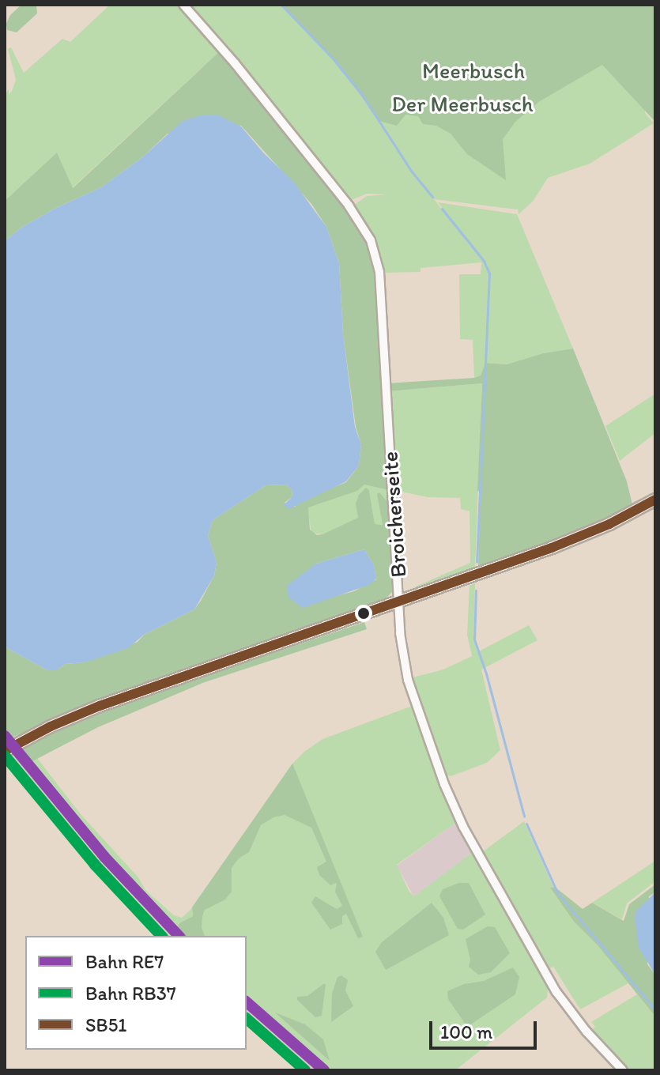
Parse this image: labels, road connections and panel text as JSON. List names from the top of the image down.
{
  "streets": {
    "street": ["Broicherseite"]
  },
  "parks": ["Meerbusch", "Der Meerbusch"],
  "lines": ["transit line SB51", "rail line RE7", "rail line RB37"],
  "legend": ["Bahn RE7", "Bahn RB37", "SB51"],
  "scale_bar": "100 m"
}
